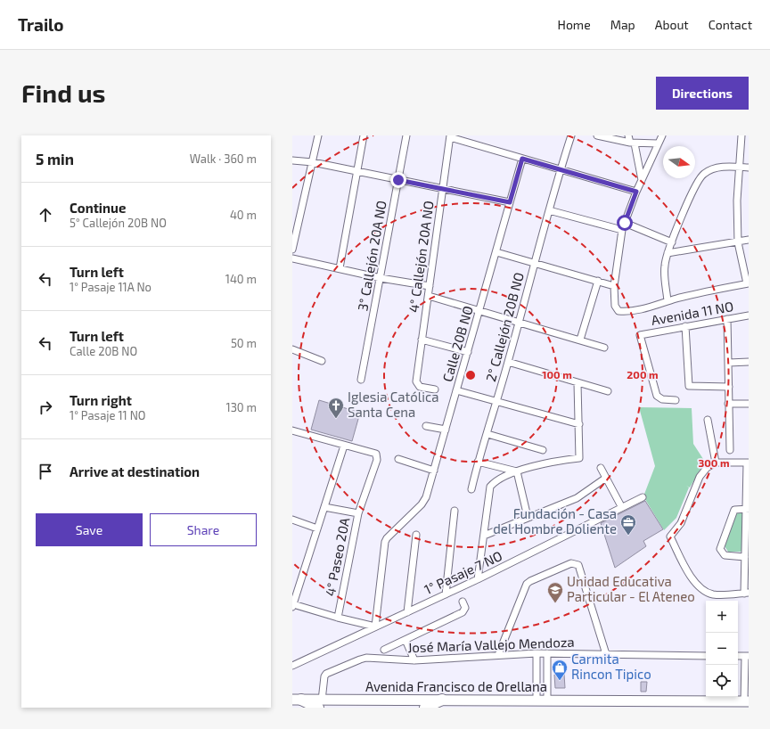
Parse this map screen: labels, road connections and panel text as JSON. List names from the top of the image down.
{
  "streets": {
    "main road": ["Avenida Francisco de Orellana"],
    "street": [
      "3° Callejón 20A NO",
      "4° Callejón 20A NO",
      "Avenida 11 NO",
      "2° Callejón 20B NO",
      "Calle 20B NO",
      "4° Paseo 20A",
      "1° Pasaje 7 NO",
      "José María Vallejo Mendoza"
    ]
  },
  "crossings": [
    ["Calle 20B NO", "1° Pasaje 7 NO"],
    ["José María Vallejo Mendoza", "Avenida Francisco de Orellana"]
  ],
  "places": {
    "church": ["Iglesia Católica Santa Cena"],
    "office": ["Fundación - Casa del Hombre Doliente"],
    "school or university": ["Unidad Educativa Particular - El Ateneo"],
    "shop": ["Carmita Rincon Tipico"]
  },
  "north": "right",
  "page": {
    "header": "Trailo",
    "nav": [
      "Home",
      "Map",
      "About",
      "Contact"
    ],
    "buttons": [
      "Directions",
      ["Save", "Share"]
    ],
    "title": "Find us",
    "heading": ["5 min", "Walk · 360 m"],
    "list": [
      ["Continue", "5° Callejón 20B NO", "40 m"],
      ["Turn left", "1° Pasaje 11A No", "140 m"],
      ["Turn left", "Calle 20B NO", "50 m"],
      ["Turn right", "1° Pasaje 11 NO", "130 m"],
      "Arrive at destination"
    ],
    "map_buttons": ["+", "−"]
  },
  "rings": ["100 m", "200 m", "300 m"]
}
